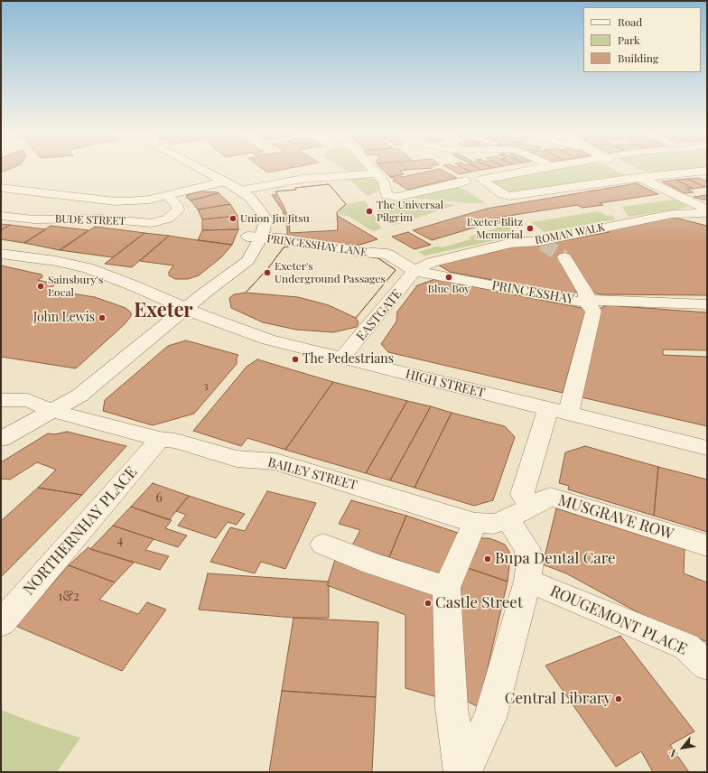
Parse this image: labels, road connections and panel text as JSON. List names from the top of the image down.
{
  "streets": {
    "street": [
      "BUDE STREET",
      "ROMAN WALK",
      "PRINCESSHAY LANE",
      "PRINCESSHAY",
      "EASTGATE",
      "HIGH STREET",
      "BAILEY STREET",
      "MUSGRAVE ROW",
      "NORTHERNHAY PLACE",
      "ROUGEMONT PLACE"
    ]
  },
  "crossings": [
    ["ROMAN WALK", "PRINCESSHAY"],
    ["ROMAN WALK", "EASTGATE"],
    ["PRINCESSHAY LANE", "PRINCESSHAY"],
    ["PRINCESSHAY", "EASTGATE"],
    ["EASTGATE", "HIGH STREET"],
    ["BAILEY STREET", "MUSGRAVE ROW"],
    ["BAILEY STREET", "NORTHERNHAY PLACE"]
  ],
  "districts": ["Exeter"],
  "places": [
    "The Universal Pilgrim",
    "Union Jiu Jitsu",
    "Exeter Blitz Memorial",
    "Exeter's Underground Passages",
    "Blue Boy",
    "Sainsbury's Local",
    "John Lewis",
    "The Pedestrians",
    "Bupa Dental Care",
    "Castle Street",
    "Central Library"
  ],
  "house_numbers": [
    "3",
    "6",
    "4",
    "1&2"
  ],
  "legend": ["Road", "Park", "Building"],
  "north": "bottom left"
}
